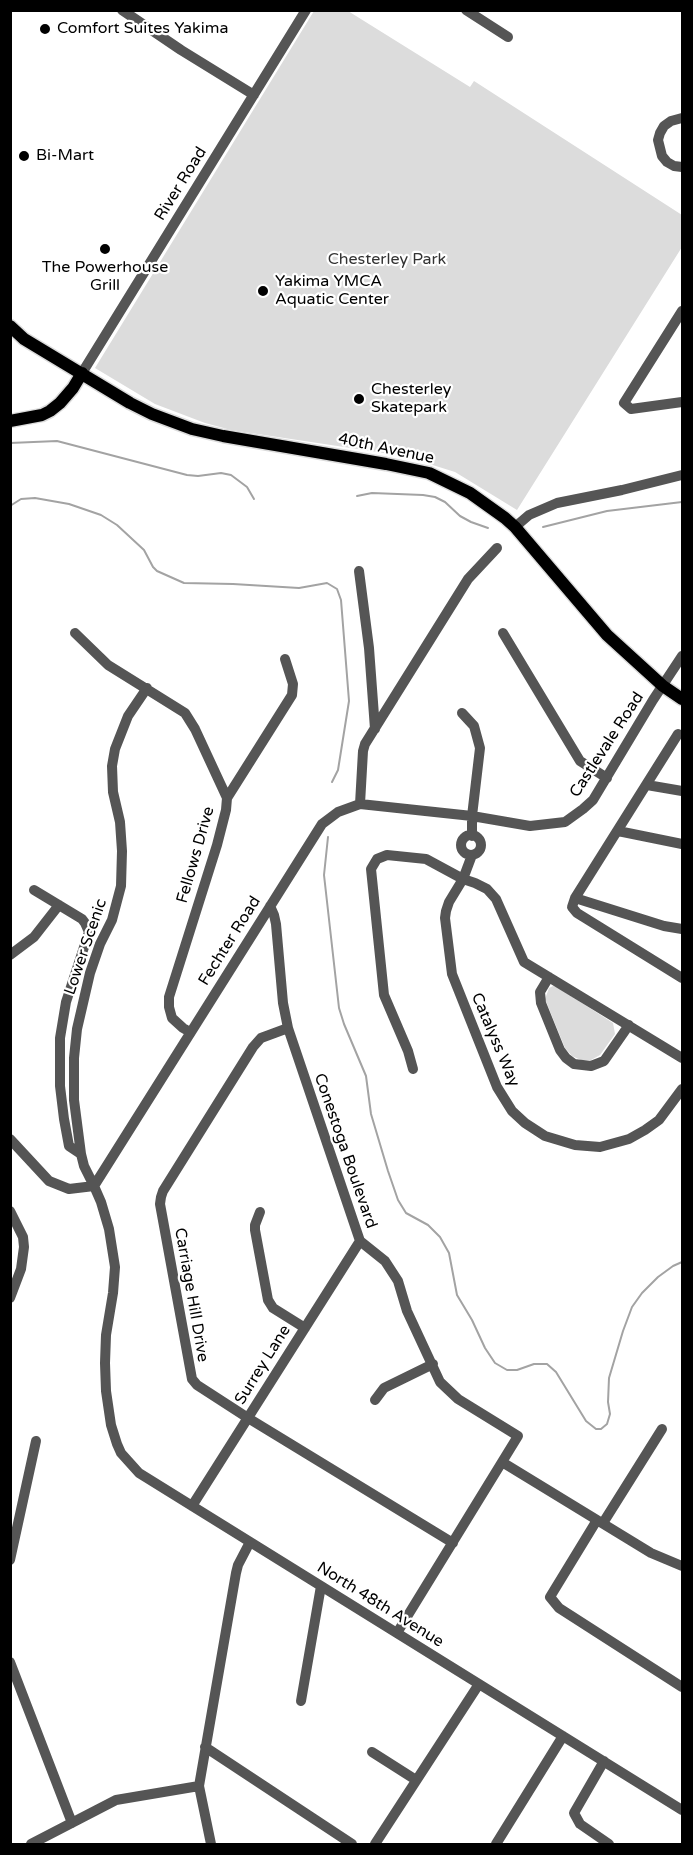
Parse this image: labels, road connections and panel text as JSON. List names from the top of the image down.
{
  "streets": {
    "main road": ["40th Avenue"],
    "street": [
      "River Road",
      "Castlevale Road",
      "Fellows Drive",
      "Fechter Road",
      "Lower Scenic",
      "Catalyss Way",
      "Conestoga Boulevard",
      "Carriage Hill Drive",
      "Surrey Lane",
      "North 48th Avenue"
    ]
  },
  "crossings": [
    ["River Road", "40th Avenue"],
    ["40th Avenue", "Castlevale Road"],
    ["Castlevale Road", "Fechter Road"],
    ["Castlevale Road", "Catalyss Way"],
    ["Fellows Drive", "Fechter Road"],
    ["Fellows Drive", "Lower Scenic"],
    ["Fechter Road", "Lower Scenic"],
    ["Fechter Road", "Conestoga Boulevard"],
    ["Fechter Road", "North 48th Avenue"],
    ["Lower Scenic", "North 48th Avenue"],
    ["Conestoga Boulevard", "Carriage Hill Drive"],
    ["Conestoga Boulevard", "Surrey Lane"],
    ["Conestoga Boulevard", "North 48th Avenue"],
    ["Carriage Hill Drive", "Surrey Lane"],
    ["Surrey Lane", "North 48th Avenue"]
  ],
  "parks": ["Chesterley Park"],
  "places": [
    "Comfort Suites Yakima",
    "Bi-Mart",
    "The Powerhouse Grill",
    "Yakima YMCA Aquatic Center",
    "Chesterley Skatepark"
  ]
}
